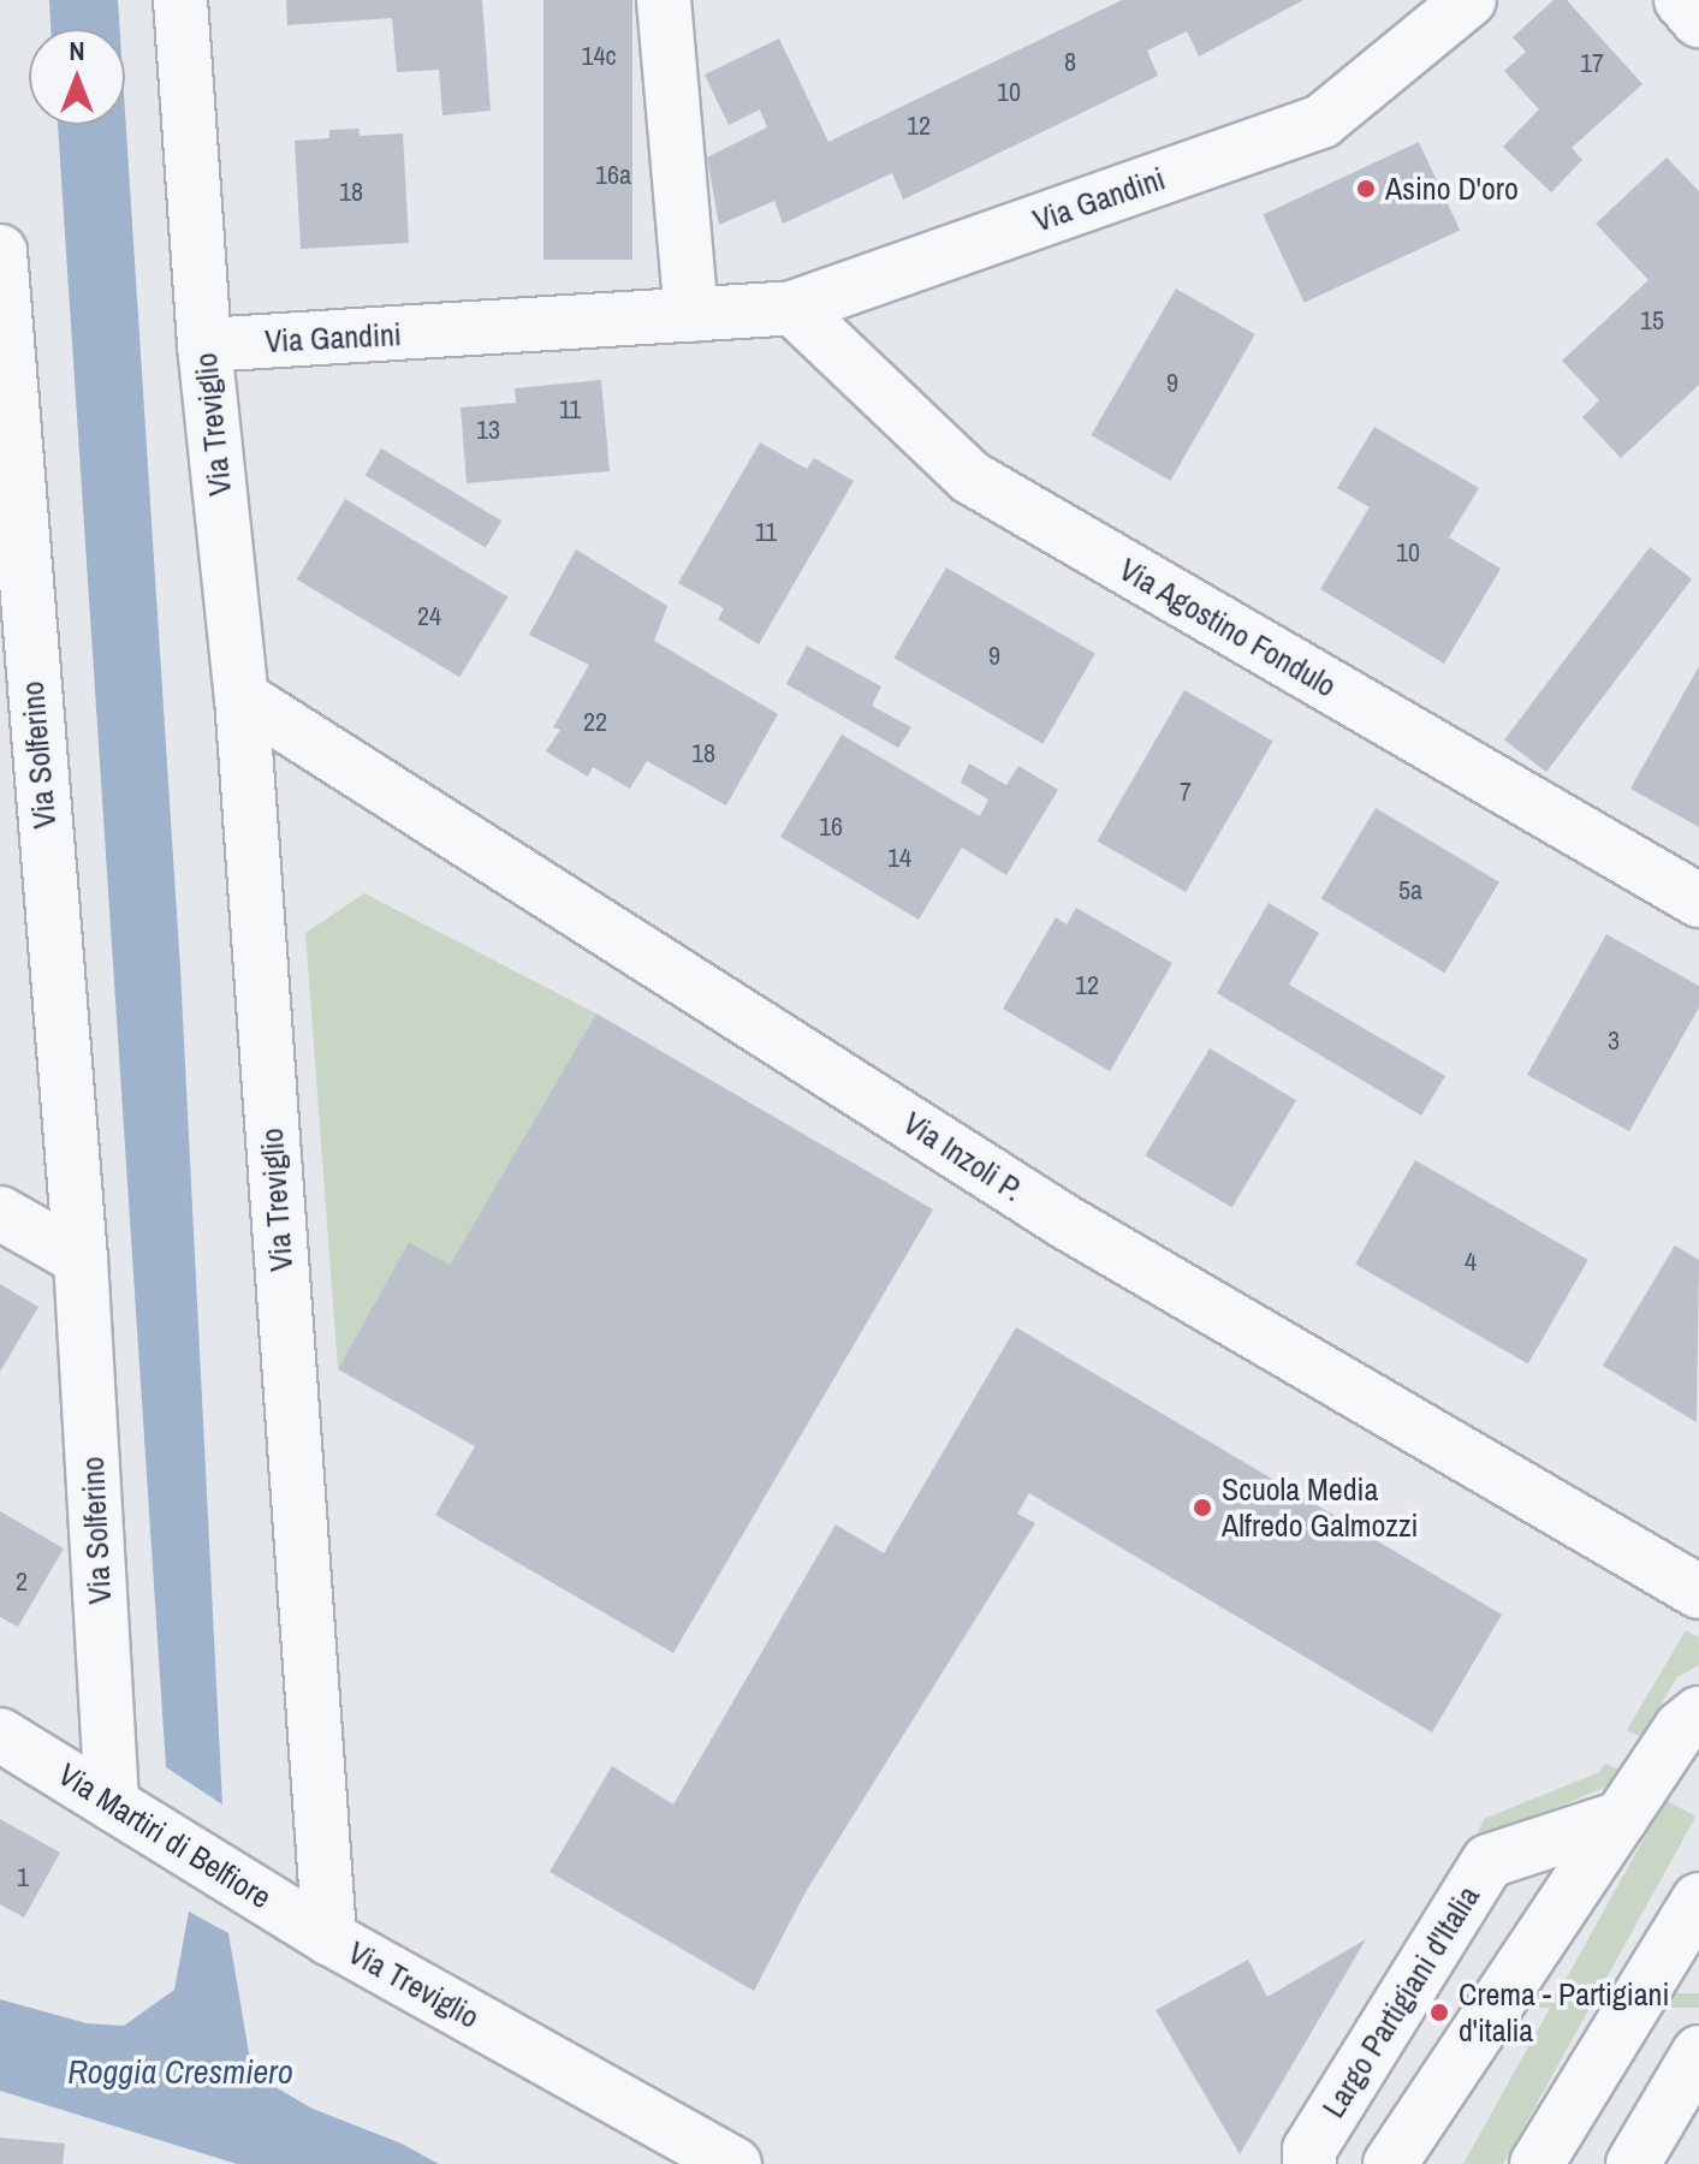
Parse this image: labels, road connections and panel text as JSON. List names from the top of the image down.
{
  "streets": {
    "street": [
      "Via Gandini",
      "Via Treviglio",
      "Via Agostino Fondulo",
      "Via Solferino",
      "Via Inzoli P.",
      "Via Martiri di Belfiore",
      "Largo Partigiani d'Italia"
    ]
  },
  "crossings": [
    ["Via Gandini", "Via Treviglio"],
    ["Via Gandini", "Via Agostino Fondulo"],
    ["Via Treviglio", "Via Inzoli P."],
    ["Via Treviglio", "Via Martiri di Belfiore"],
    ["Via Solferino", "Via Martiri di Belfiore"]
  ],
  "water": ["Roggia Cresmiero"],
  "places": ["Asino D'oro", "Scuola Media Alfredo Galmozzi", "Crema - Partigiani d'italia"],
  "house_numbers": [
    "14c",
    "8",
    "17",
    "10",
    "12",
    "16a",
    "18",
    "15",
    "9",
    "11",
    "13",
    "11",
    "10",
    "24",
    "9",
    "22",
    "18",
    "7",
    "16",
    "14",
    "5a",
    "12",
    "3",
    "4",
    "2",
    "1"
  ],
  "north": "top"
}
